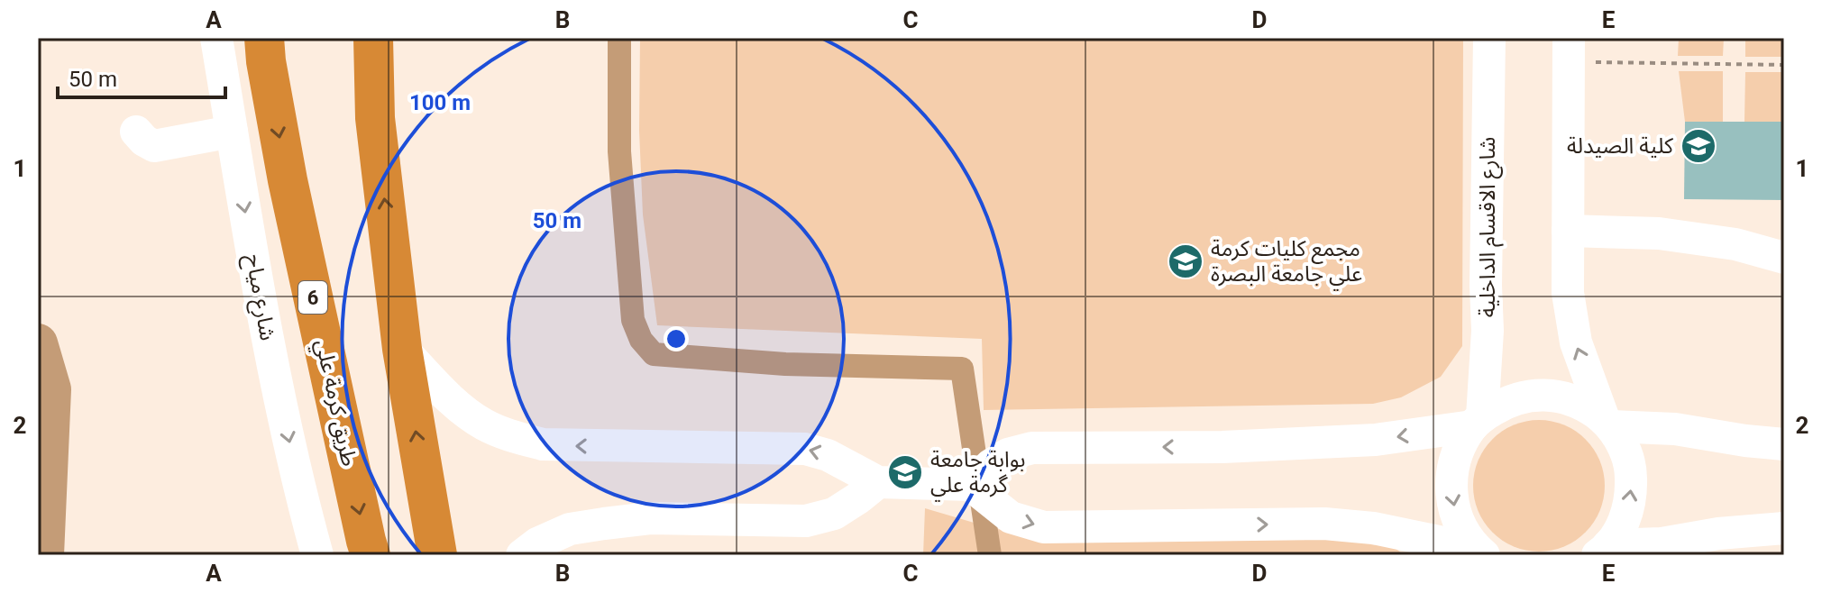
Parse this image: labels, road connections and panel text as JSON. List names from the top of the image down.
{
  "streets": {
    "highway": ["6", "طريق كرمة علي"],
    "street": ["شارع الاقسام الداخلية", "شارع مياح"]
  },
  "one_way": ["شارع مياح"],
  "places": {
    "school or university": ["كلية الصيدلة", "مجمع كليات كرمة علي جامعة البصرة", "بوابة جامعة گرمة علي"]
  },
  "scale_bar": "50 m",
  "grid": {
    "columns": [
      "A",
      "B",
      "C",
      "D",
      "E"
    ],
    "rows": ["1", "2"]
  },
  "rings": ["100 m", "50 m"]
}
